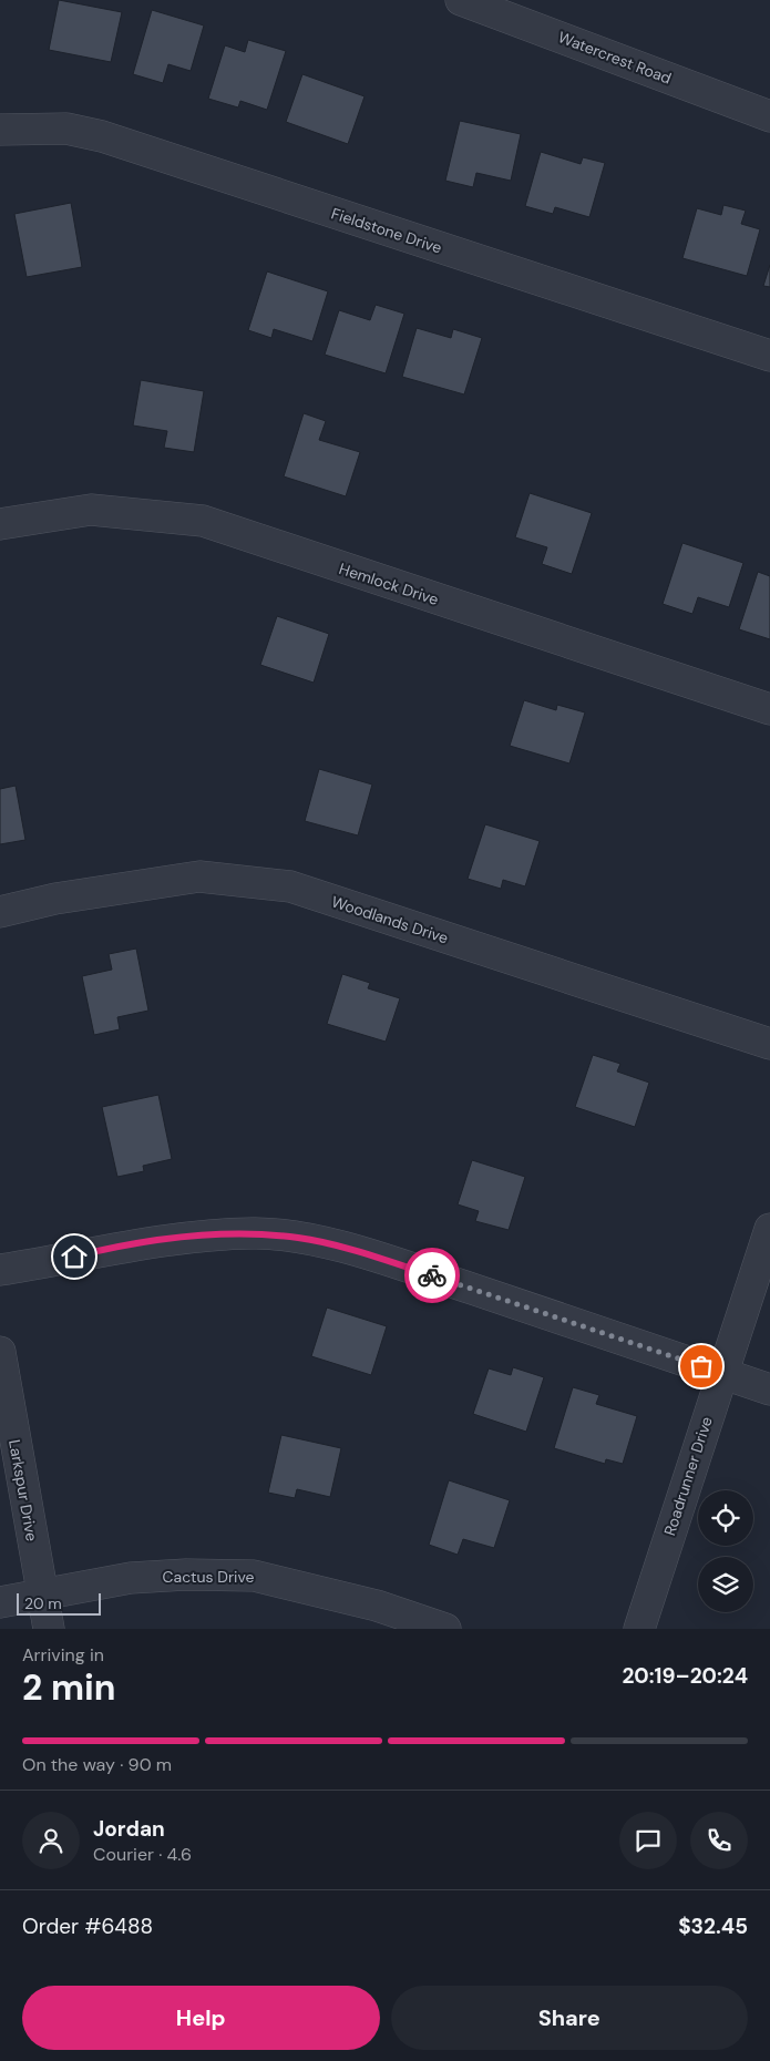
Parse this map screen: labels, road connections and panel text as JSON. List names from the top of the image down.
{
  "streets": {
    "street": [
      "Watercrest Road",
      "Fieldstone Drive",
      "Hemlock Drive",
      "Woodlands Drive",
      "Roadrunner Drive",
      "Larkspur Drive",
      "Cactus Drive"
    ]
  },
  "crossings": [
    ["Larkspur Drive", "Cactus Drive"]
  ],
  "scale_bar": "20 m",
  "page": {
    "scale": "20 m",
    "heading": ["2 min", "Arriving in", "20:19–20:24"],
    "panel": [
      "Jordan",
      "Courier · 4.6",
      "Order #6488",
      "$32.45"
    ],
    "bar": "On the way · 90 m",
    "buttons": ["Help", "Share"]
  }
}
